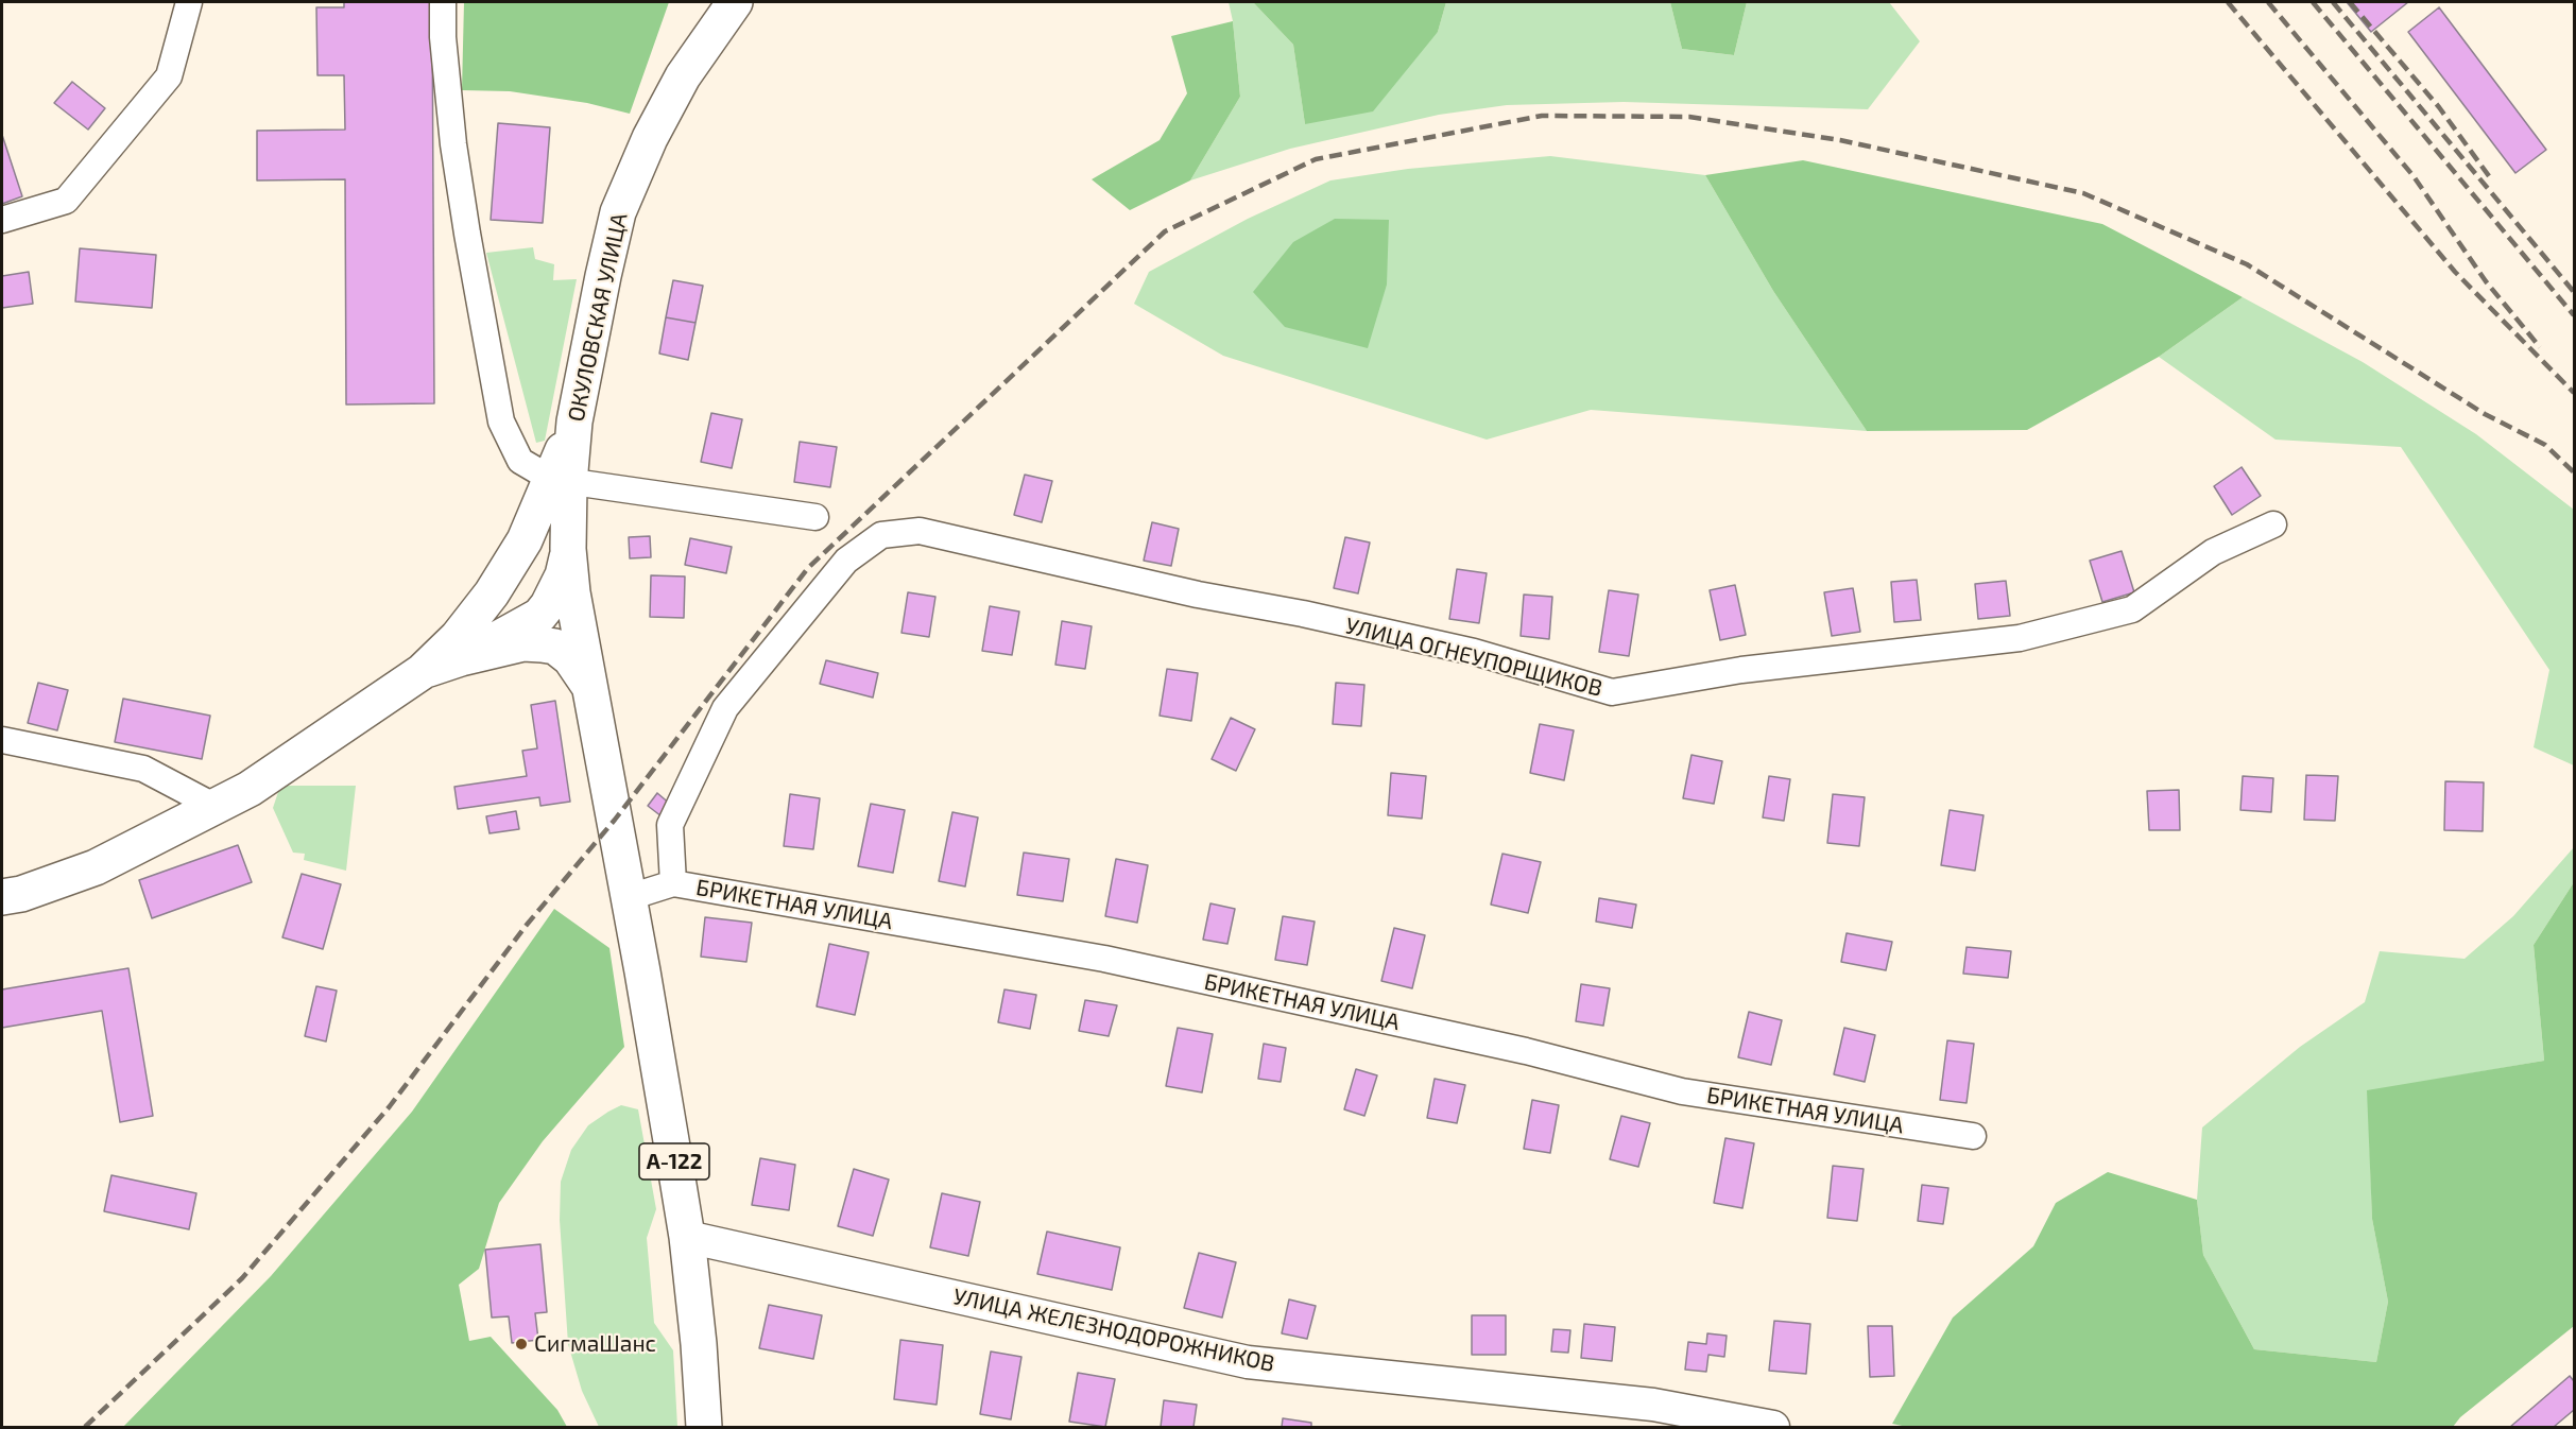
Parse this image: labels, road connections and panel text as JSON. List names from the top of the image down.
{
  "streets": {
    "main road": ["ОКУЛОВСКАЯ УЛИЦА", "А-122"],
    "street": ["УЛИЦА ОГНЕУПОРЩИКОВ", "БРИКЕТНАЯ УЛИЦА", "УЛИЦА ЖЕЛЕЗНОДОРОЖНИКОВ"]
  },
  "crossings": [
    ["УЛИЦА ОГНЕУПОРЩИКОВ", "БРИКЕТНАЯ УЛИЦА"],
    ["БРИКЕТНАЯ УЛИЦА", "А-122"],
    ["А-122", "УЛИЦА ЖЕЛЕЗНОДОРОЖНИКОВ"]
  ],
  "places": ["СигмаШанс"]
}
